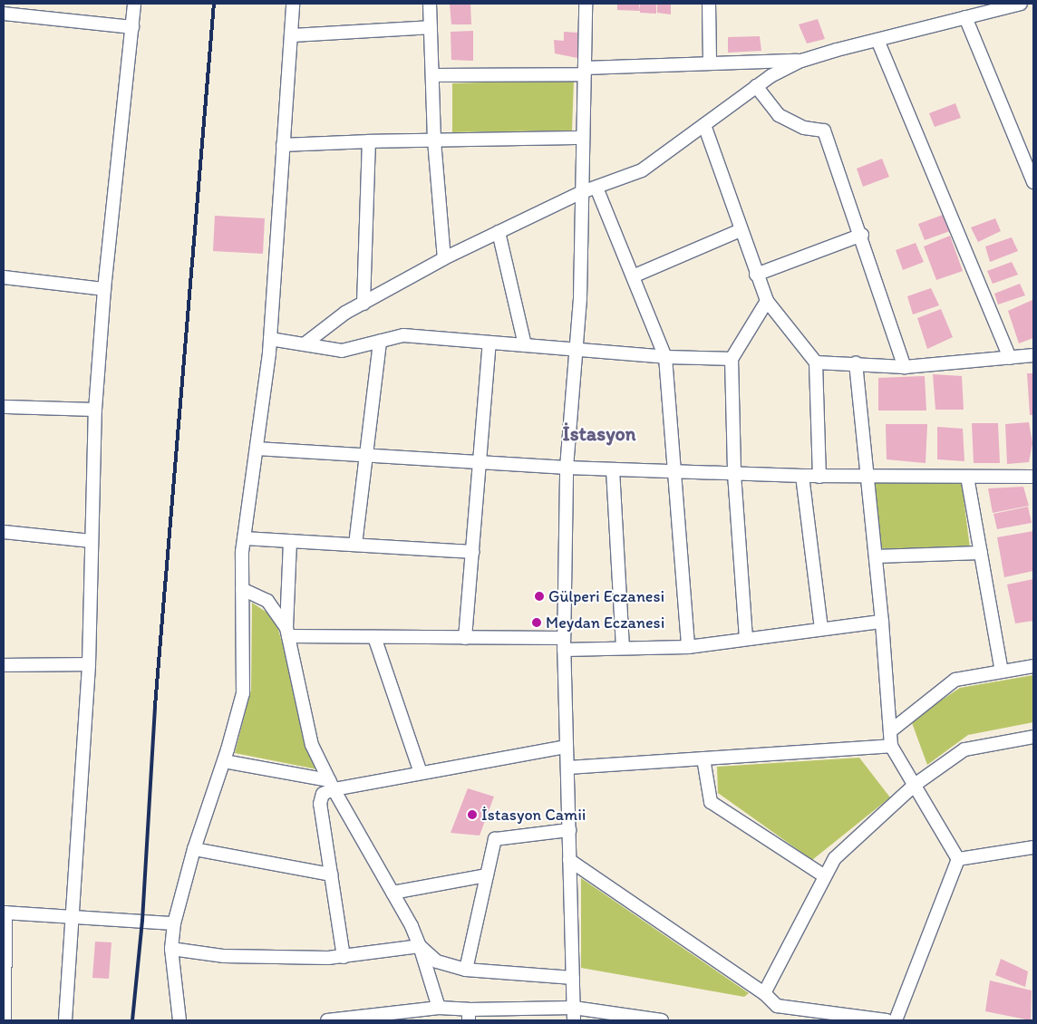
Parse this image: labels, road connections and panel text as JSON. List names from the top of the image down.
{
  "districts": ["İstasyon"],
  "places": ["Gülperi Eczanesi", "Meydan Eczanesi", "İstasyon Camii"]
}
